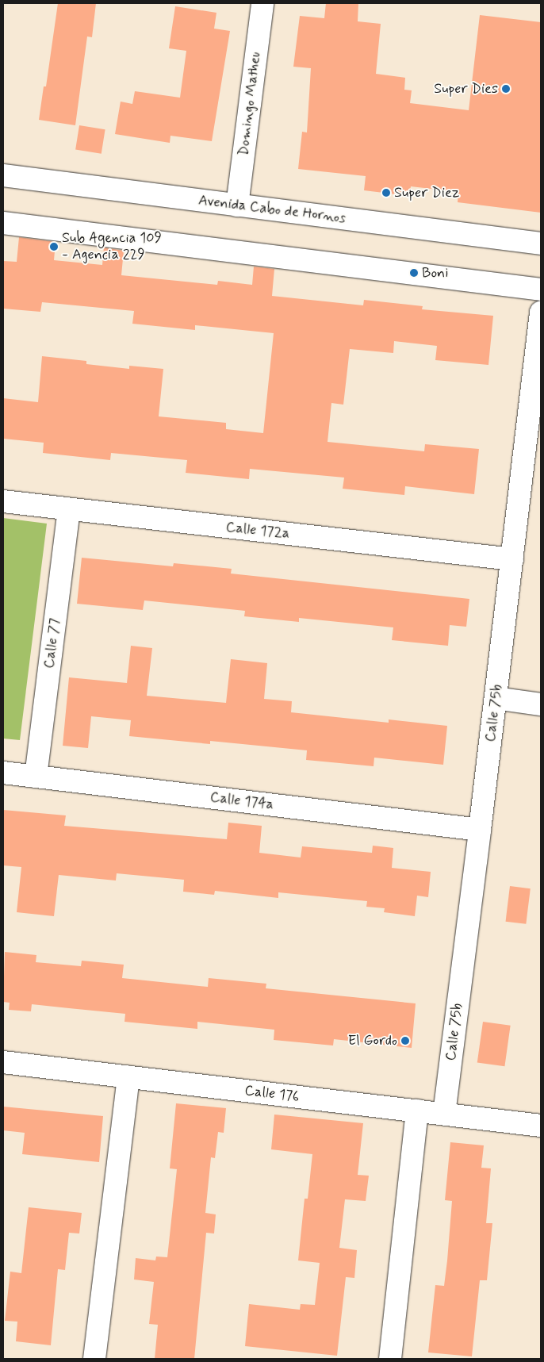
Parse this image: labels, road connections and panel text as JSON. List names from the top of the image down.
{
  "streets": {
    "street": [
      "Domingo Matheu",
      "Avenida Cabo de Hornos",
      "Calle 172a",
      "Calle 77",
      "Calle 75b",
      "Calle 174a",
      "Calle 176"
    ]
  },
  "crossings": [
    ["Domingo Matheu", "Avenida Cabo de Hornos"],
    ["Calle 172a", "Calle 77"],
    ["Calle 172a", "Calle 75b"],
    ["Calle 77", "Calle 174a"],
    ["Calle 75b", "Calle 174a"],
    ["Calle 75b", "Calle 176"]
  ],
  "places": [
    "Super Dies",
    "Super Diez",
    "Sub Agencia 109 - Agencia 229",
    "Boni",
    "El Gordo"
  ]
}
